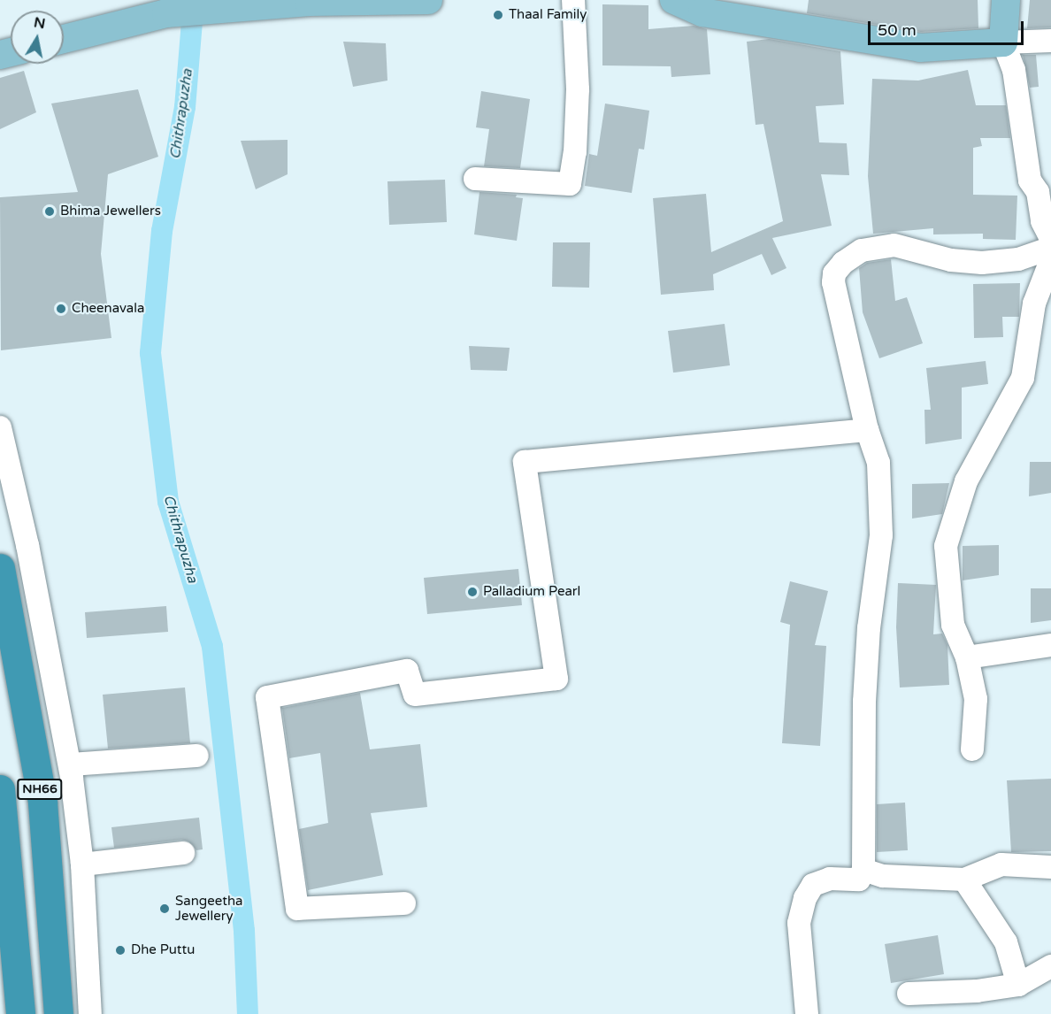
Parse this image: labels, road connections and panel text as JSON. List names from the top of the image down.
{
  "streets": {
    "highway": ["NH66"]
  },
  "water": ["Chithrapuzha"],
  "places": [
    "Thaal Family",
    "Bhima Jewellers",
    "Cheenavala",
    "Palladium Pearl",
    "Sangeetha Jewellery",
    "Dhe Puttu"
  ],
  "scale_bar": "50 m",
  "north": "top"
}
